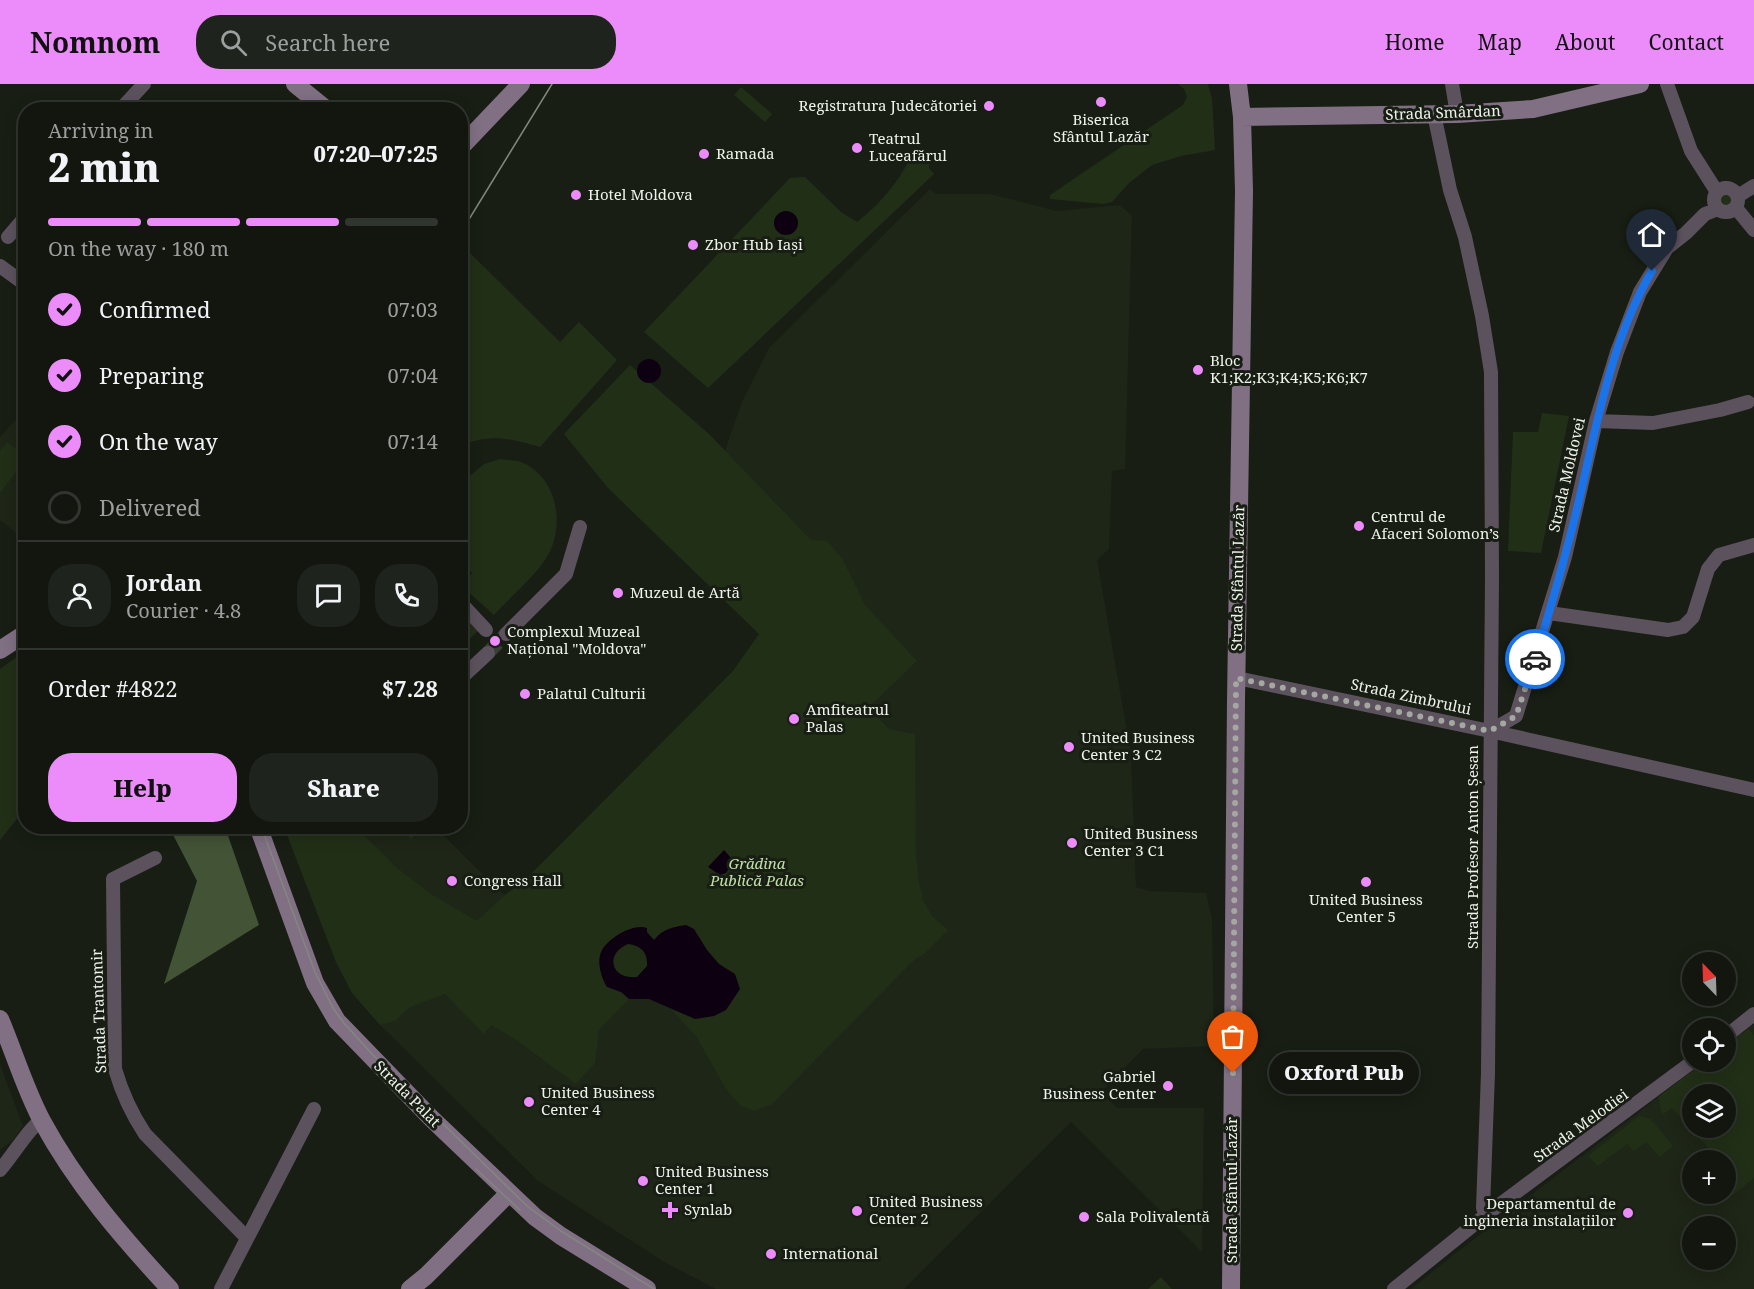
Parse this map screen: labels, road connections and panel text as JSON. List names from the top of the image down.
{
  "streets": {
    "main road": ["Strada Smârdan", "Strada Sfântul Lazăr", "Strada Palat"],
    "street": [
      "Strada Moldovei",
      "Strada Zimbrului",
      "Strada Profesor Anton Șesan",
      "Strada Trantomir",
      "Strada Melodiei"
    ]
  },
  "crossings": [
    ["Strada Smârdan", "Strada Sfântul Lazăr"],
    ["Strada Smârdan", "Strada Profesor Anton Șesan"],
    ["Strada Moldovei", "Strada Zimbrului"],
    ["Strada Moldovei", "Strada Profesor Anton Șesan"],
    ["Strada Sfântul Lazăr", "Strada Zimbrului"],
    ["Strada Zimbrului", "Strada Profesor Anton Șesan"],
    ["Strada Profesor Anton Șesan", "Strada Melodiei"]
  ],
  "parks": ["Grădina Publică Palas"],
  "places": {
    "other": [
      "Biserica Sfântul Lazăr",
      "Registratura Judecătoriei",
      "Teatrul Luceafărul",
      "Ramada",
      "Hotel Moldova",
      "Zbor Hub Iași",
      "Bloc K1;K2;K3;K4;K5;K6;K7",
      "Centrul de Afaceri Solomon’s",
      "Muzeul de Artă",
      "Complexul Muzeal Național \"Moldova\"",
      "Palatul Culturii",
      "Amfiteatrul Palas",
      "United Business Center 3 C2",
      "United Business Center 3 C1",
      "Congress Hall",
      "United Business Center 5",
      "Oxford Pub",
      "Gabriel Business Center",
      "United Business Center 4",
      "United Business Center 1",
      "United Business Center 2",
      "Departamentul de ingineria instalațiilor",
      "Sala Polivalentă",
      "International"
    ],
    "health": ["Synlab"]
  },
  "north": "top left",
  "page": {
    "header": "Nomnom",
    "search": "Search here",
    "nav": [
      "Home",
      "Map",
      "About",
      "Contact"
    ],
    "heading": ["2 min", "Arriving in", "07:20–07:25"],
    "panel": [
      "Jordan",
      "Courier · 4.8",
      "Order #4822",
      "$7.28"
    ],
    "bar": "On the way · 180 m",
    "list": [
      ["Confirmed", "07:03"],
      ["Preparing", "07:04"],
      ["On the way", "07:14"],
      "Delivered"
    ],
    "buttons": ["Help", "Share"],
    "map_buttons": ["+", "−"],
    "bubble": "Oxford Pub"
  }
}
